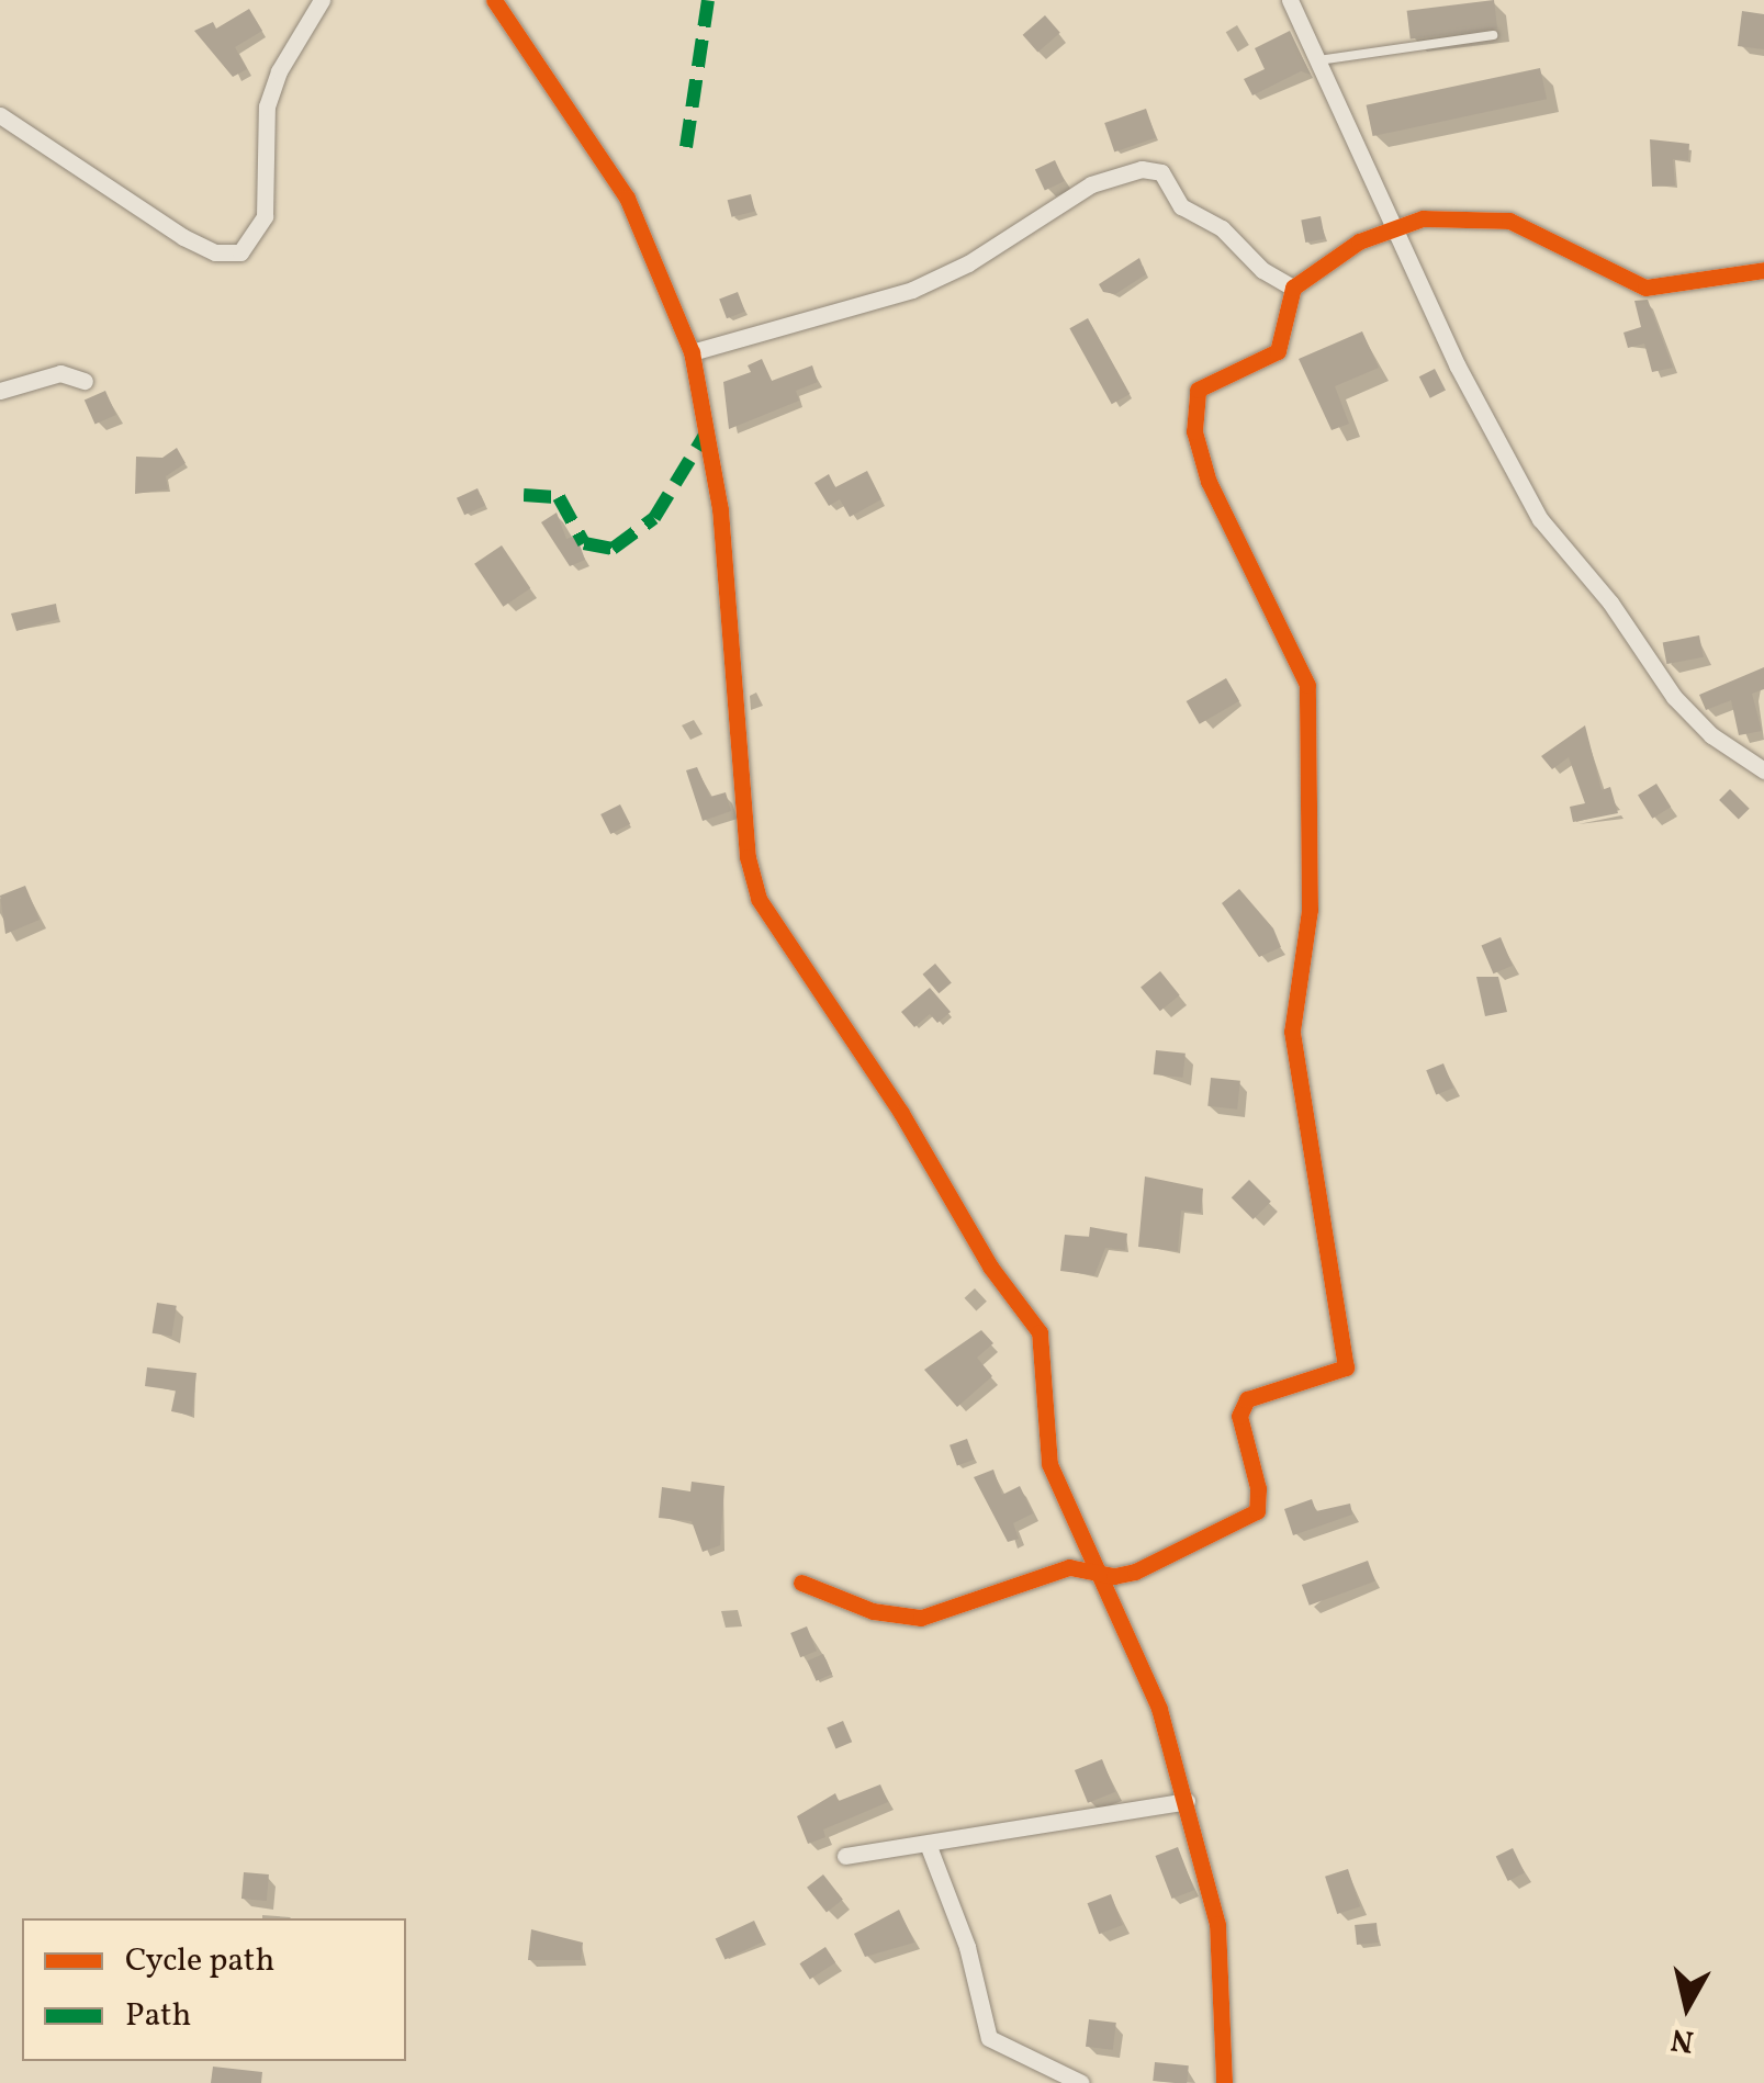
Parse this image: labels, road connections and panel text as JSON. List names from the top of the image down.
{
  "legend": ["Cycle path", "Path"],
  "north": "bottom"
}
